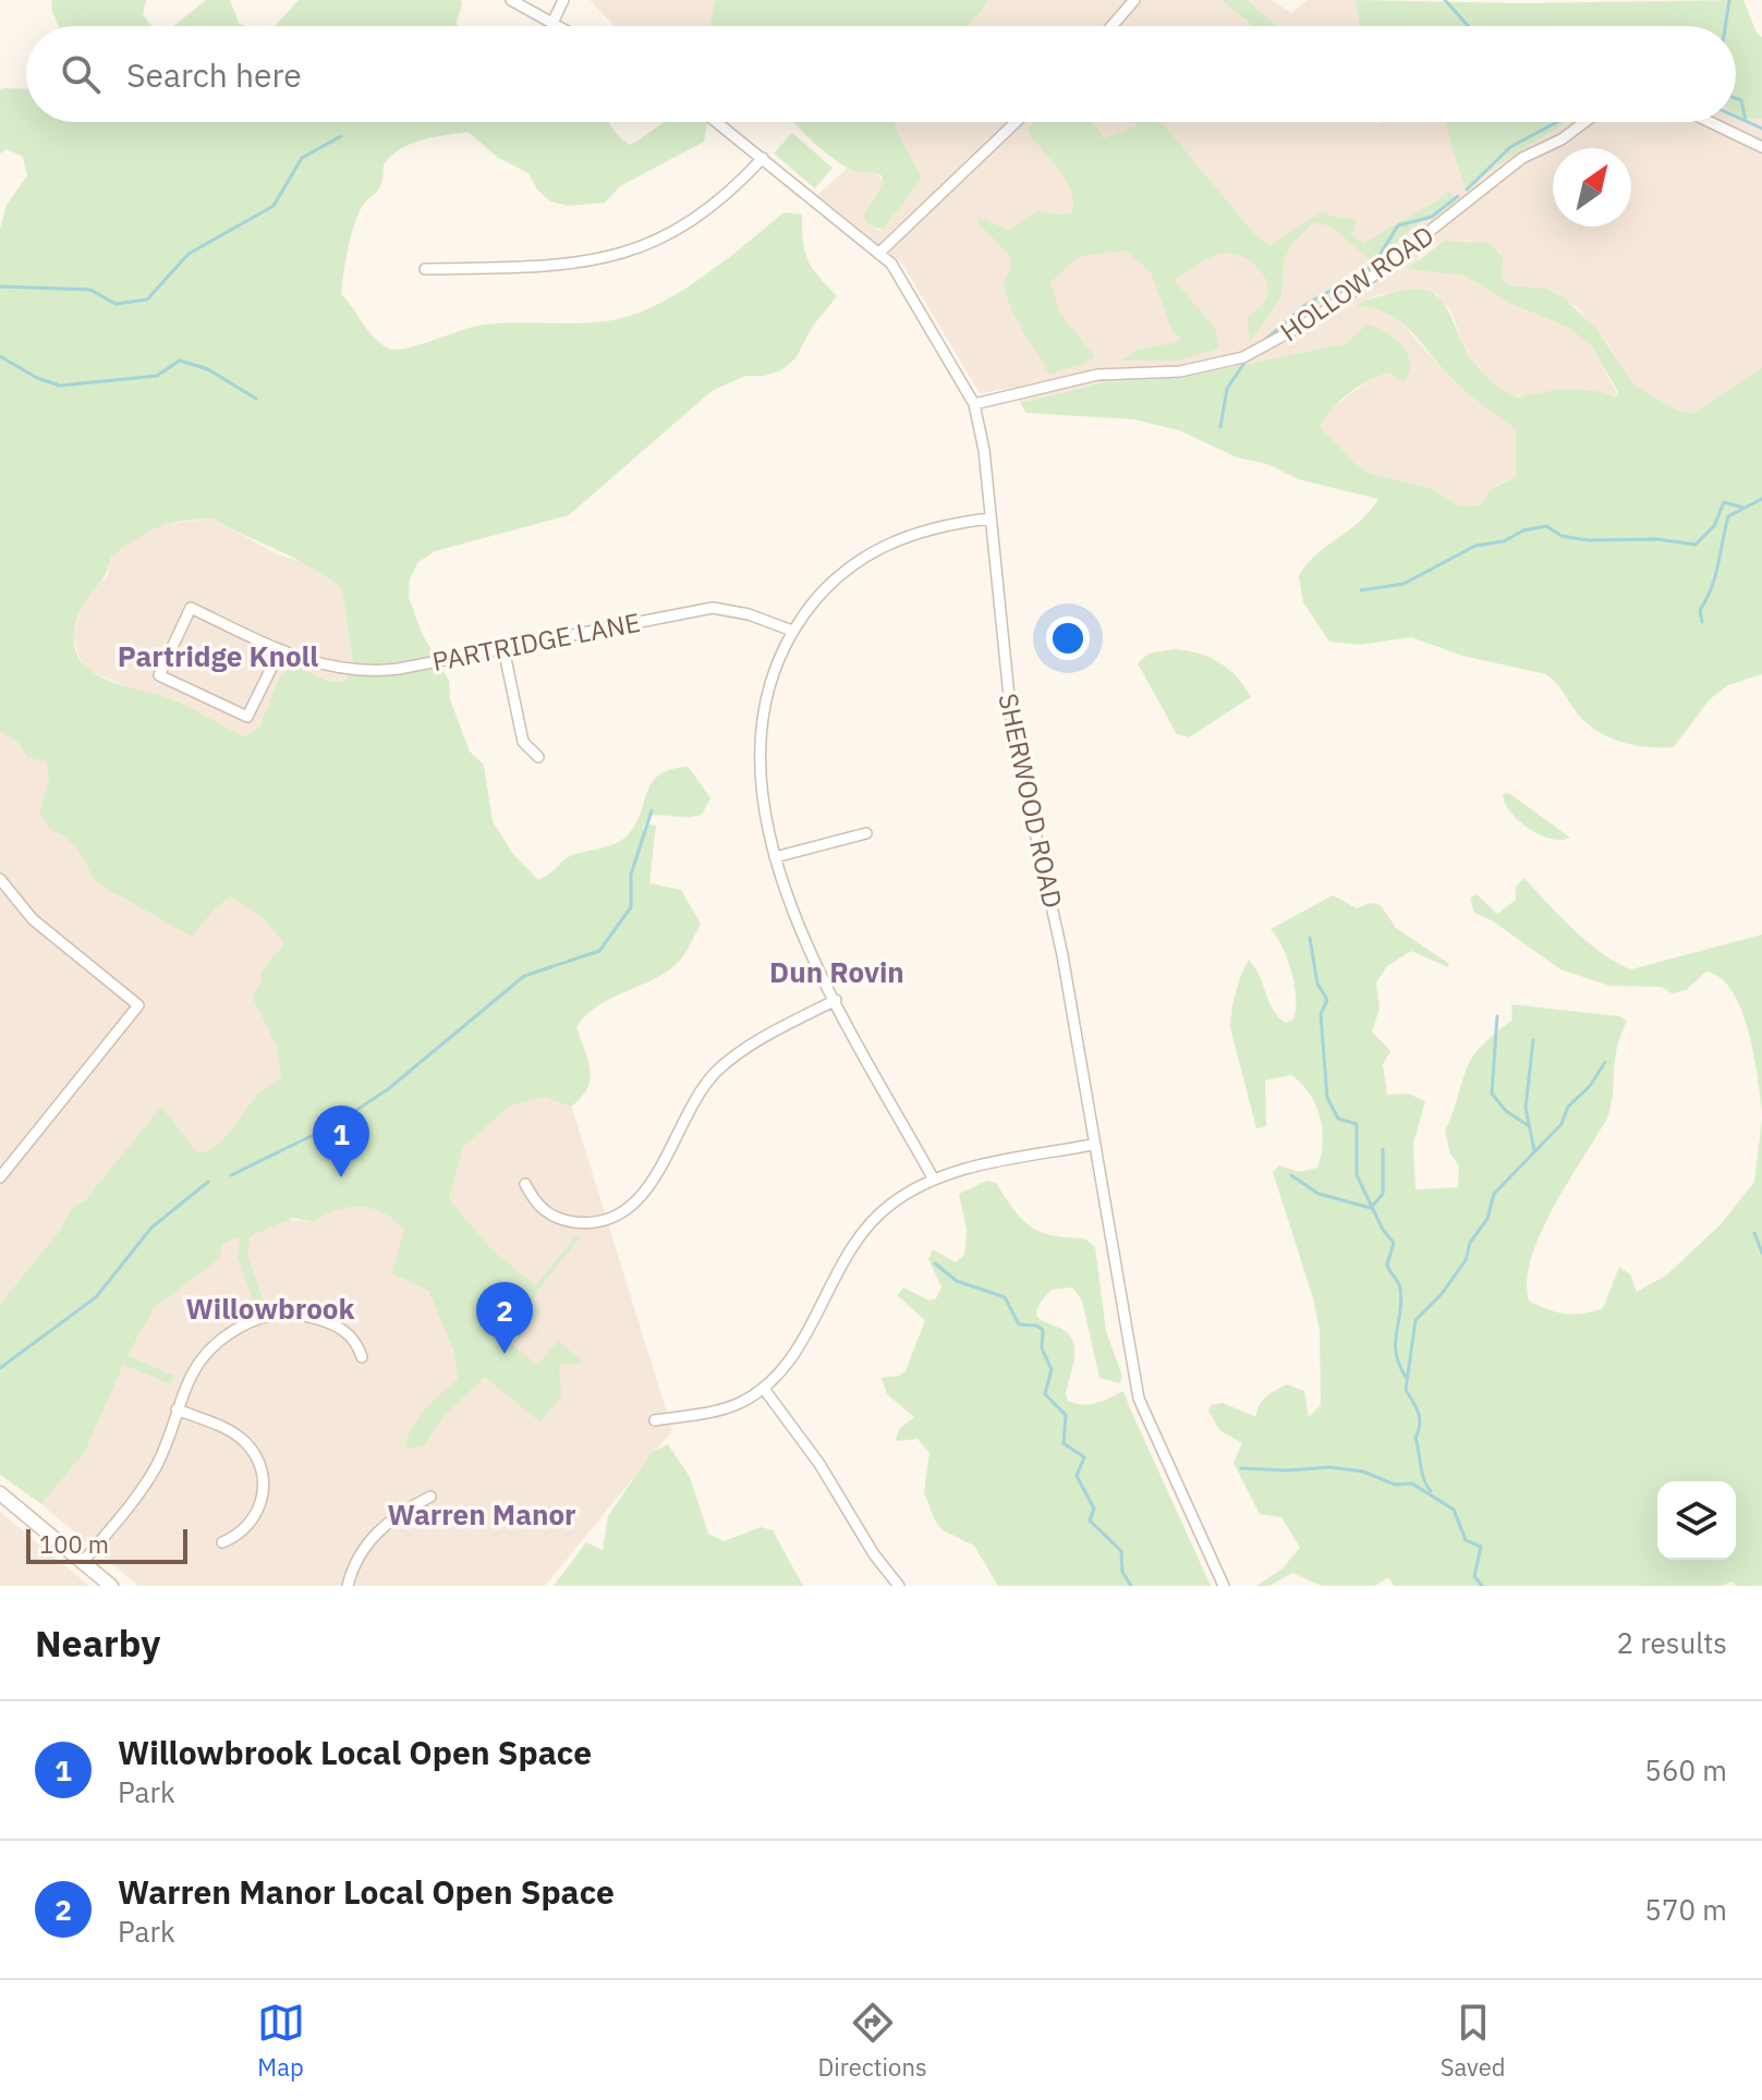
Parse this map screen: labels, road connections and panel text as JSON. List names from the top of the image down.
{
  "streets": {
    "street": ["HOLLOW ROAD", "PARTRIDGE LANE", "SHERWOOD ROAD"]
  },
  "crossings": [
    ["HOLLOW ROAD", "SHERWOOD ROAD"]
  ],
  "districts": [
    "Partridge Knoll",
    "Dun Rovin",
    "Willowbrook",
    "Warren Manor"
  ],
  "scale_bar": "100 m",
  "north": "top right",
  "page": {
    "search": "Search here",
    "pins": ["1", "2"],
    "scale": "100 m",
    "heading": ["Nearby", "2 results"],
    "list": [
      {
        "mark": "1",
        "name": "Willowbrook Local Open Space",
        "note": "Park",
        "value": "560 m"
      },
      {
        "mark": "2",
        "name": "Warren Manor Local Open Space",
        "note": "Park",
        "value": "570 m"
      }
    ],
    "nav": ["Map", "Directions", "Saved"]
  }
}
